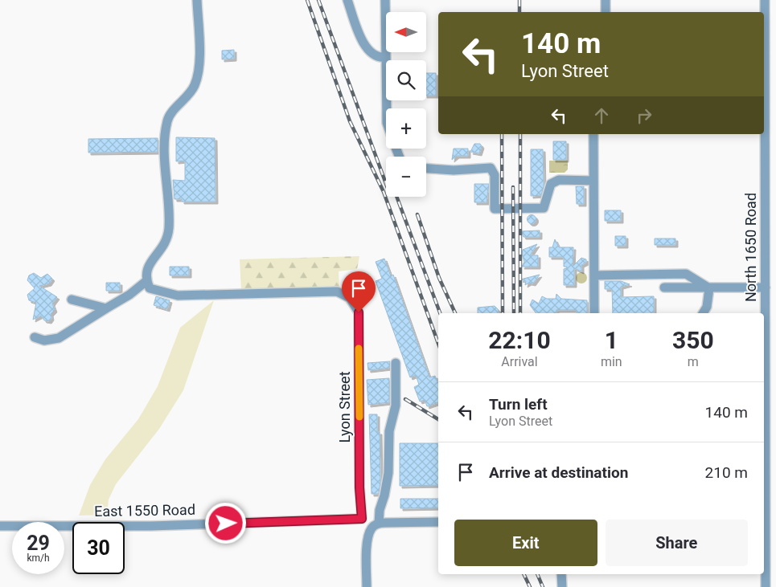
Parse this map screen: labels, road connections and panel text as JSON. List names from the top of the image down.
{
  "streets": {
    "street": ["North 1650 Road", "Lyon Street", "East 1550 Road"]
  },
  "crossings": [
    ["Lyon Street", "East 1550 Road"]
  ],
  "north": "left",
  "page": {
    "map_buttons": ["+", "−"],
    "turn": ["140 m", "Lyon Street"],
    "eta": [
      "22:10",
      "Arrival",
      "1",
      "min",
      "350",
      "m"
    ],
    "list": [
      {
        "name": "Turn left",
        "note": "Lyon Street",
        "value": "140 m"
      },
      {
        "name": "Arrive at destination",
        "value": "210 m"
      }
    ],
    "buttons": ["Exit", "Share"],
    "speed": "29 km/h",
    "limit": "30"
  }
}
